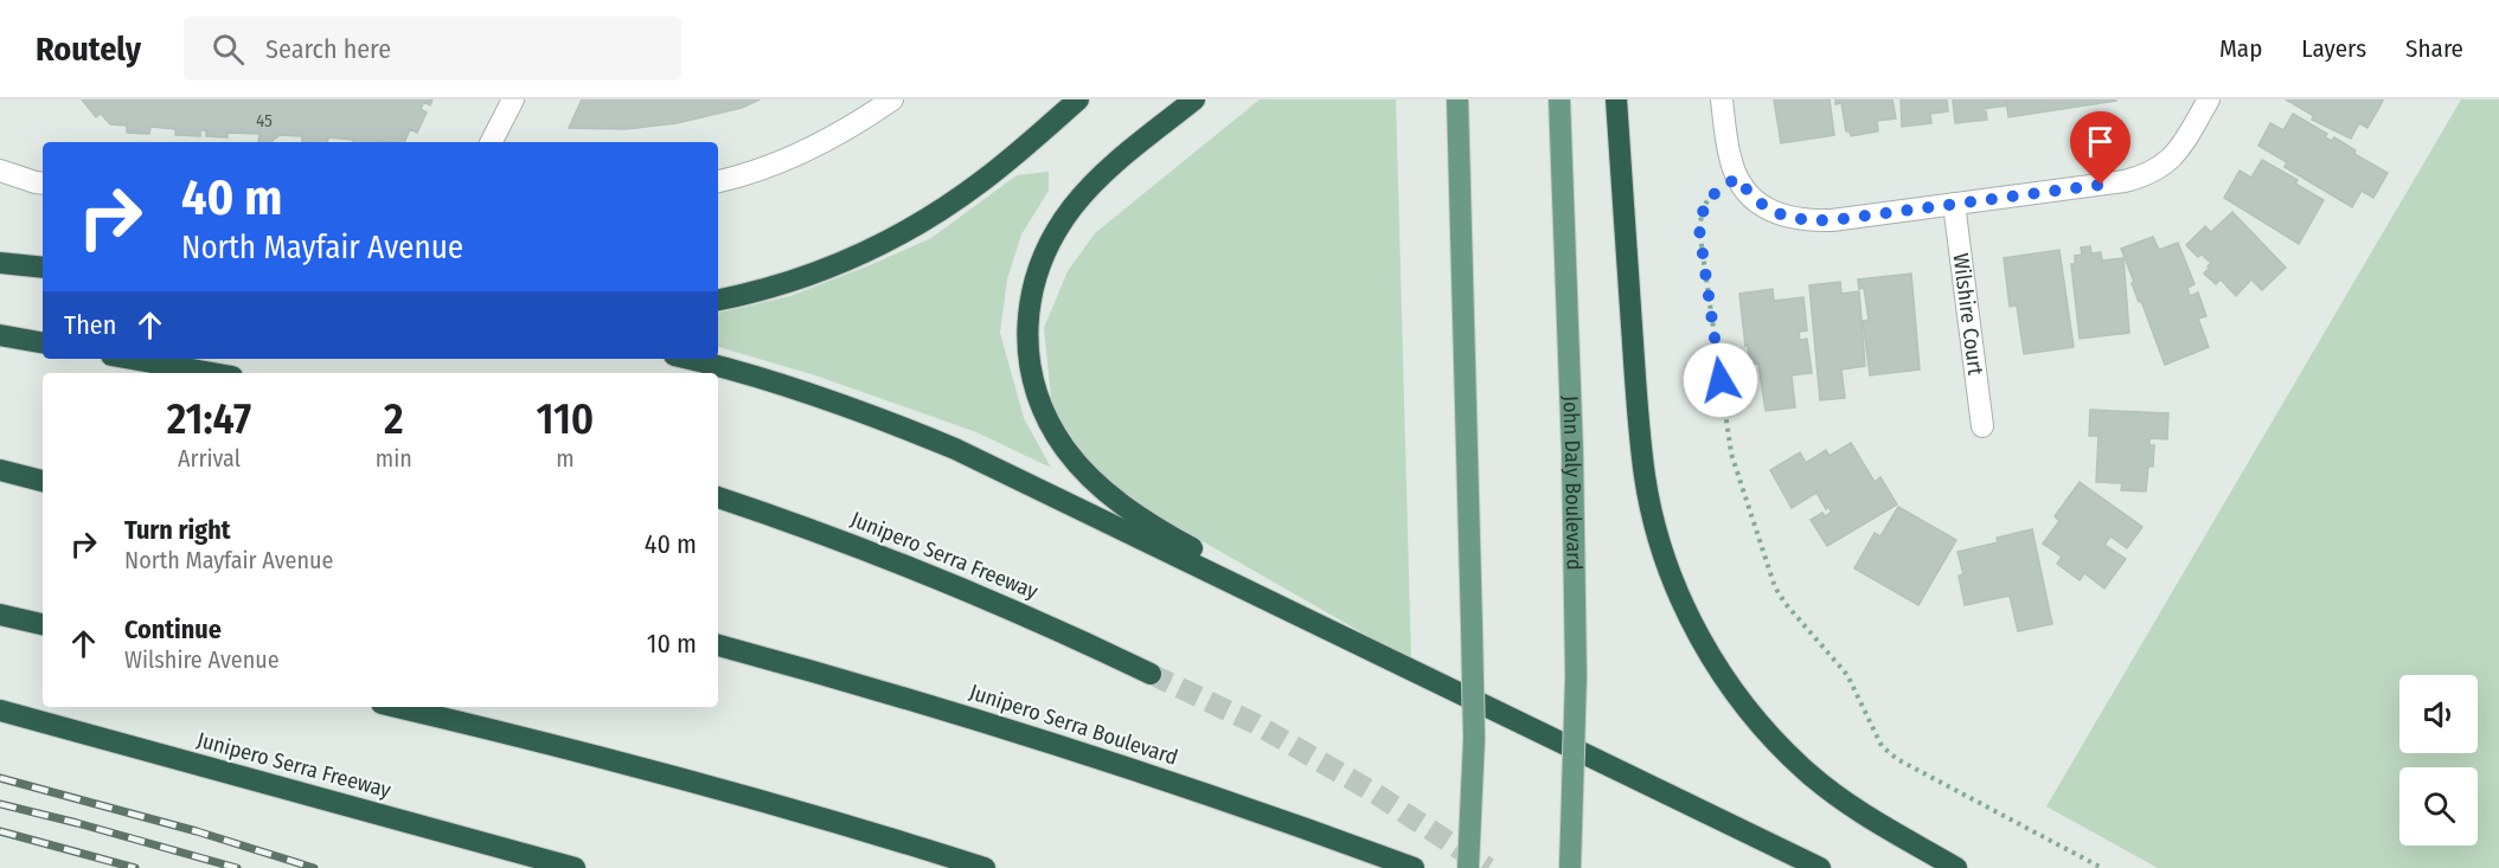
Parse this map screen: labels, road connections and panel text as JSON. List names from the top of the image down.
{
  "streets": {
    "highway": ["Junipero Serra Freeway", "Junipero Serra Boulevard"],
    "main road": ["John Daly Boulevard"],
    "street": ["Wilshire Court"]
  },
  "house_numbers": ["45"],
  "page": {
    "header": "Routely",
    "search": "Search here",
    "nav": ["Map", "Layers", "Share"],
    "turn": ["40 m", "North Mayfair Avenue"],
    "then": "Then",
    "eta": [
      "21:47",
      "Arrival",
      "2",
      "min",
      "110",
      "m"
    ],
    "list": [
      {
        "name": "Turn right",
        "note": "North Mayfair Avenue",
        "value": "40 m"
      },
      {
        "name": "Continue",
        "note": "Wilshire Avenue",
        "value": "10 m"
      }
    ]
  }
}
